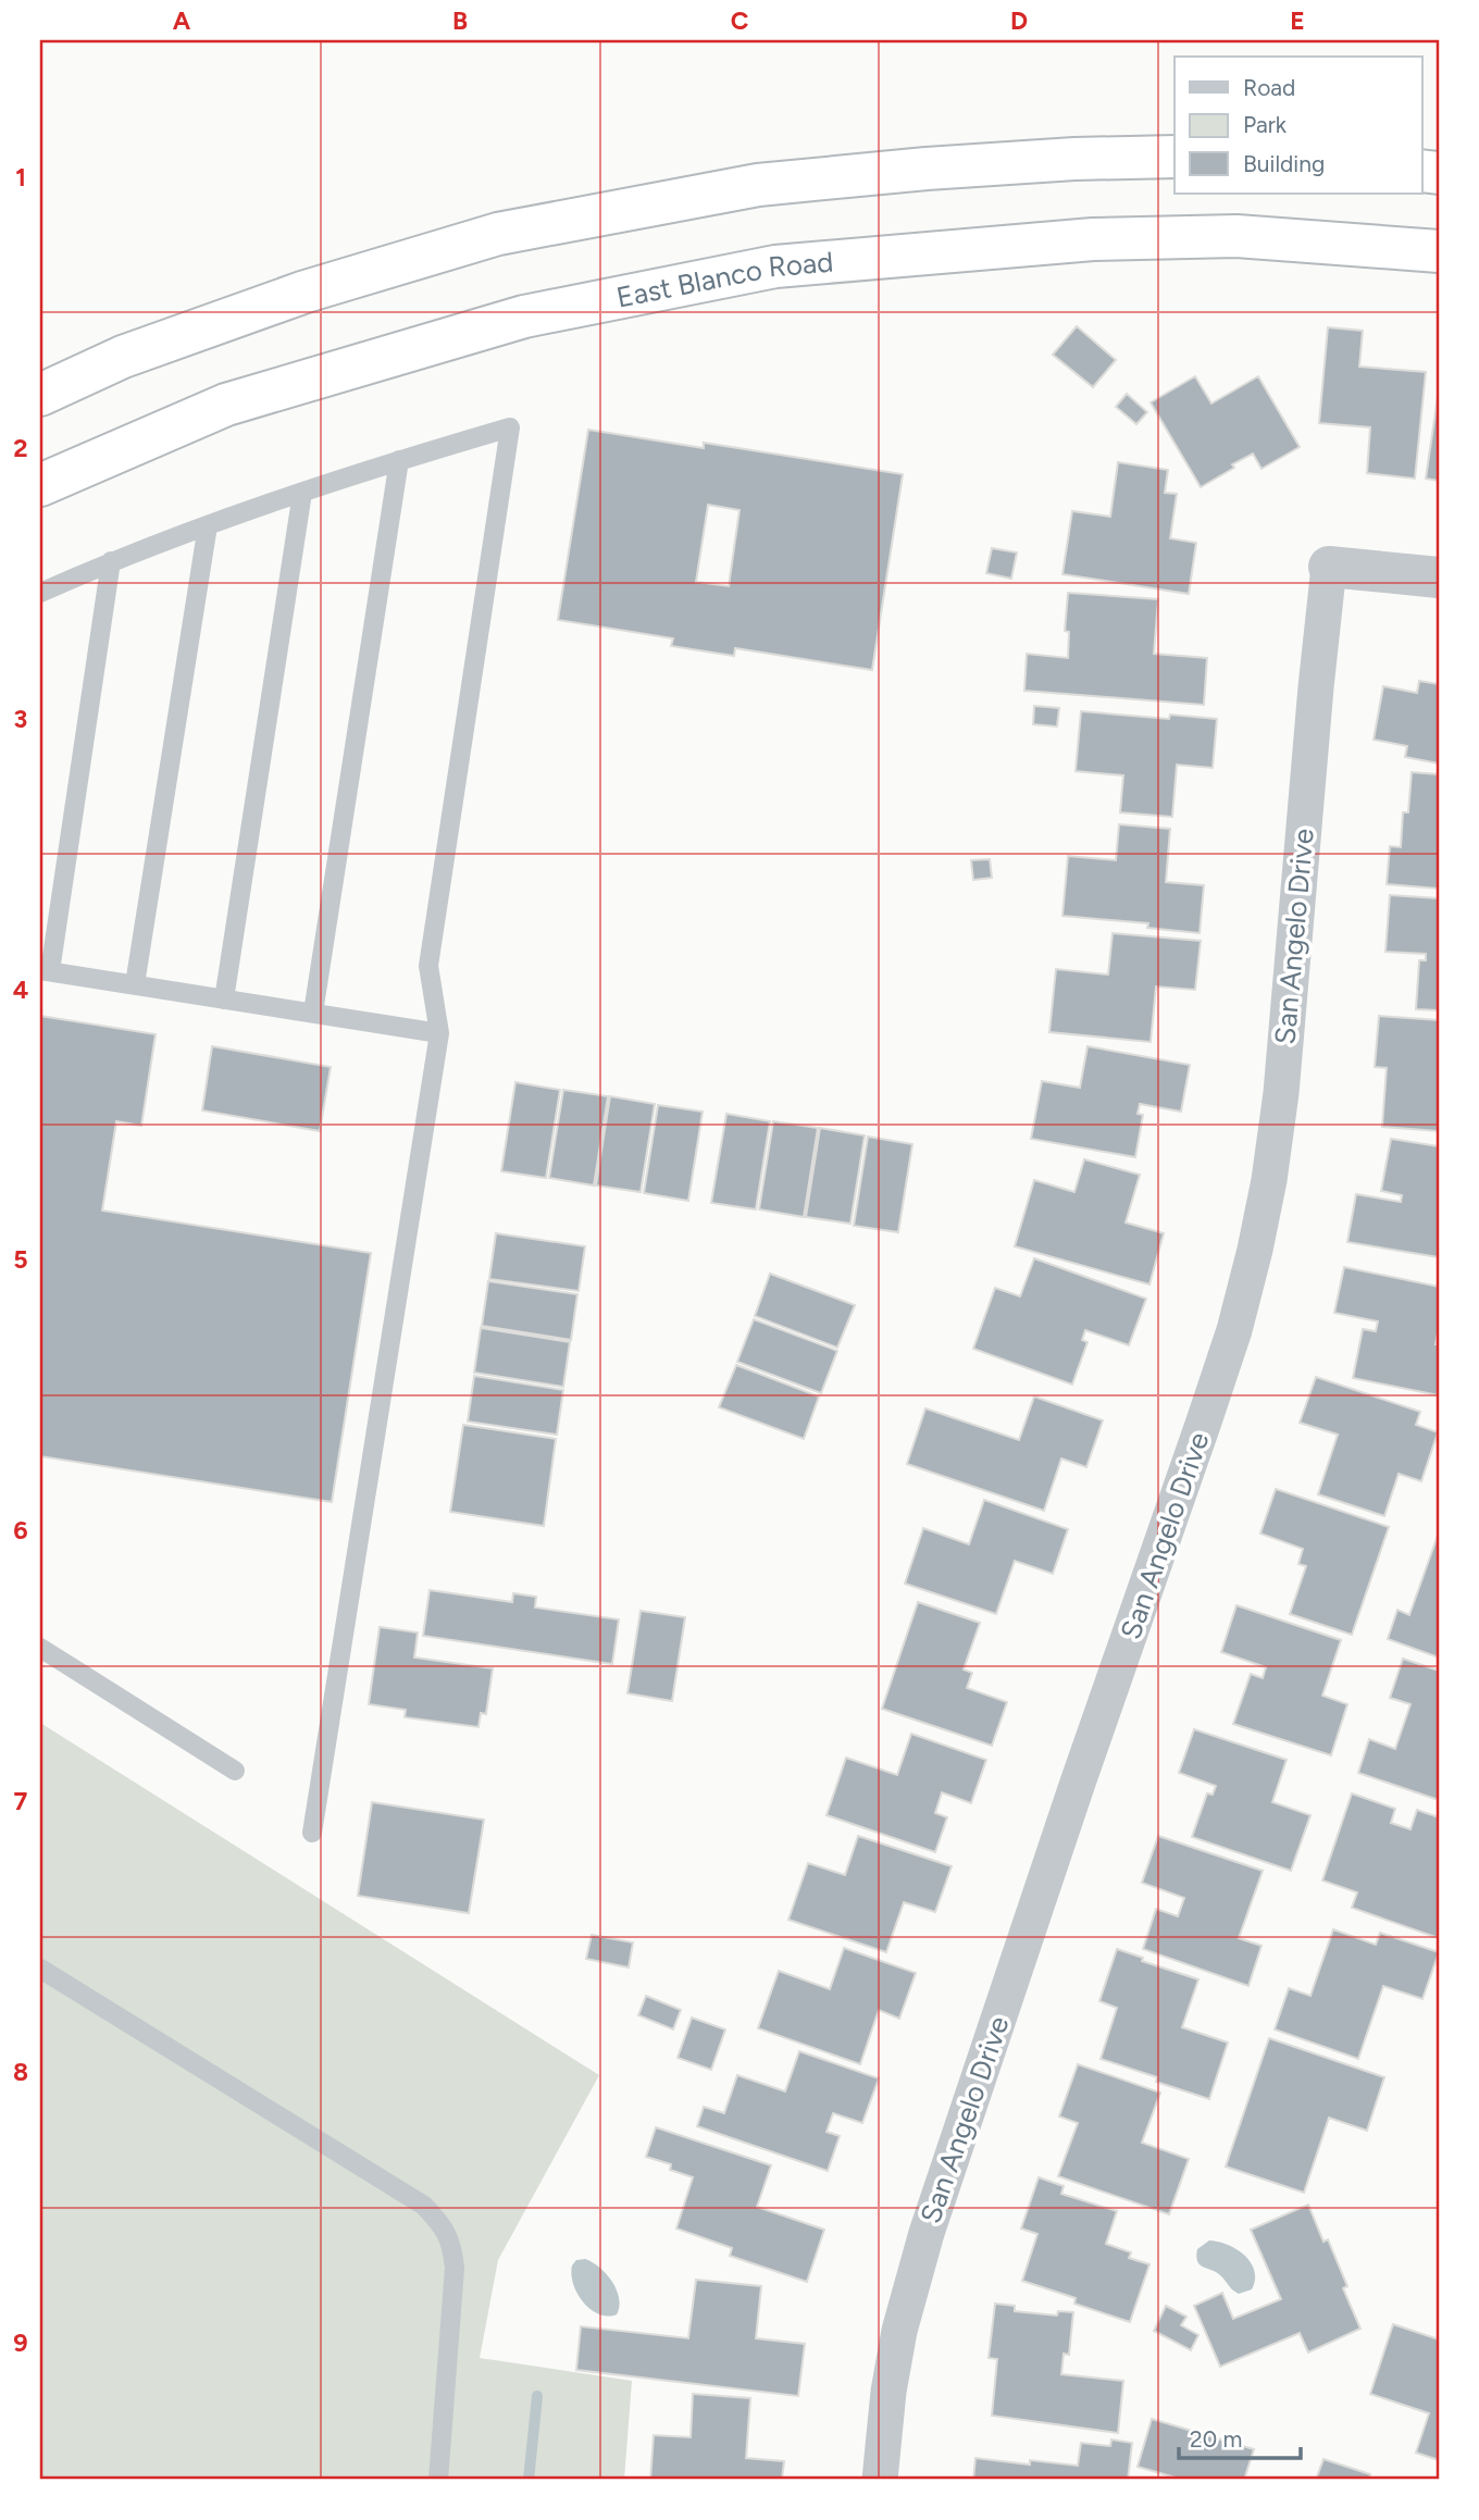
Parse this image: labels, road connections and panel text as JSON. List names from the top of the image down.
{
  "streets": {
    "highway": ["East Blanco Road"],
    "street": ["San Angelo Drive"]
  },
  "legend": ["Road", "Park", "Building"],
  "scale_bar": "20 m",
  "grid": {
    "columns": [
      "A",
      "B",
      "C",
      "D",
      "E"
    ],
    "rows": [
      "1",
      "2",
      "3",
      "4",
      "5",
      "6",
      "7",
      "8",
      "9"
    ]
  }
}
